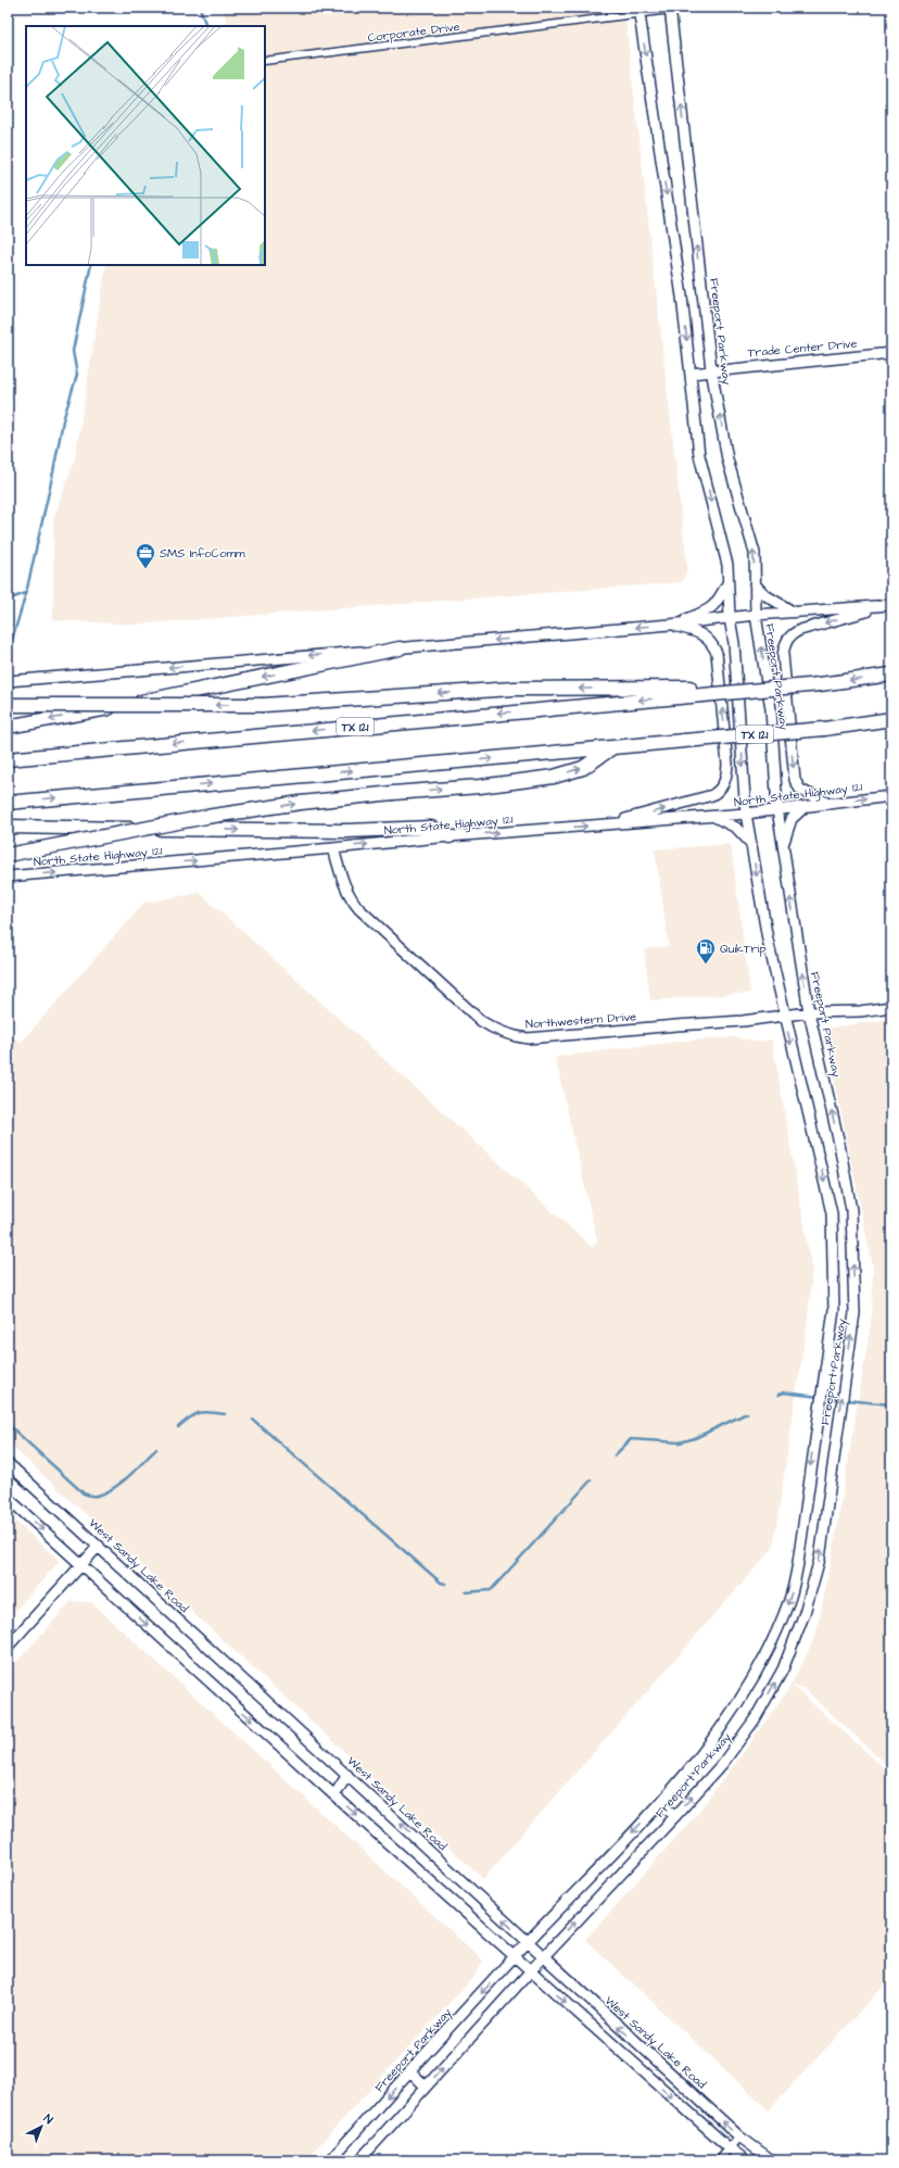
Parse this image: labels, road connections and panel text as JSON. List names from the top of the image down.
{
  "streets": {
    "highway": ["TX 121"],
    "main road": [
      "Freeport Parkway",
      "Trade Center Drive",
      "North State Highway 121",
      "Northwestern Drive",
      "West Sandy Lake Road"
    ],
    "street": ["Corporate Drive"]
  },
  "crossings": [
    ["Corporate Drive", "Freeport Parkway"],
    ["Freeport Parkway", "Trade Center Drive"],
    ["Freeport Parkway", "North State Highway 121"],
    ["Freeport Parkway", "Northwestern Drive"],
    ["Freeport Parkway", "West Sandy Lake Road"],
    ["North State Highway 121", "Northwestern Drive"]
  ],
  "one_way": ["North State Highway 121"],
  "places": {
    "office": ["SMS InfoComm"],
    "fuel station": ["QuikTrip"]
  },
  "north": "top right"
}
